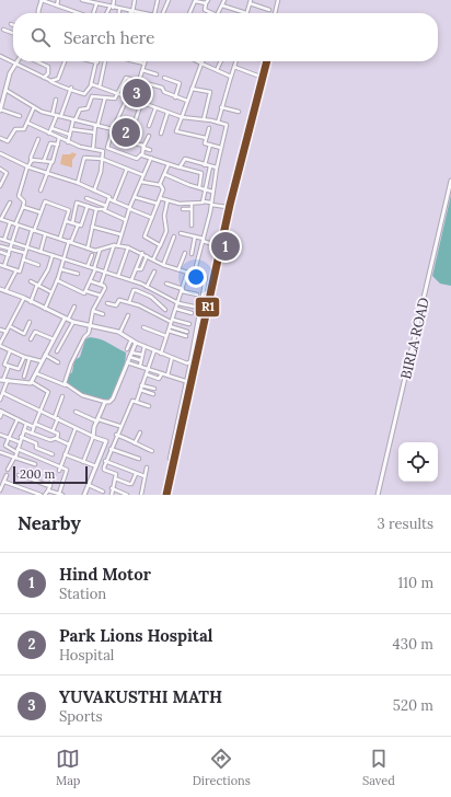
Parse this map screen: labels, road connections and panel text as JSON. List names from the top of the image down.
{
  "streets": {
    "street": ["BIRLA ROAD"]
  },
  "lines": ["transit line R1"],
  "scale_bar": "200 m",
  "page": {
    "search": "Search here",
    "pins": ["3", "2", "1"],
    "scale": "200 m",
    "heading": ["Nearby", "3 results"],
    "list": [
      {
        "mark": "1",
        "name": "Hind Motor",
        "note": "Station",
        "value": "110 m"
      },
      {
        "mark": "2",
        "name": "Park Lions Hospital",
        "note": "Hospital",
        "value": "430 m"
      },
      {
        "mark": "3",
        "name": "YUVAKUSTHI MATH",
        "note": "Sports",
        "value": "520 m"
      }
    ],
    "nav": ["Map", "Directions", "Saved"]
  }
}
